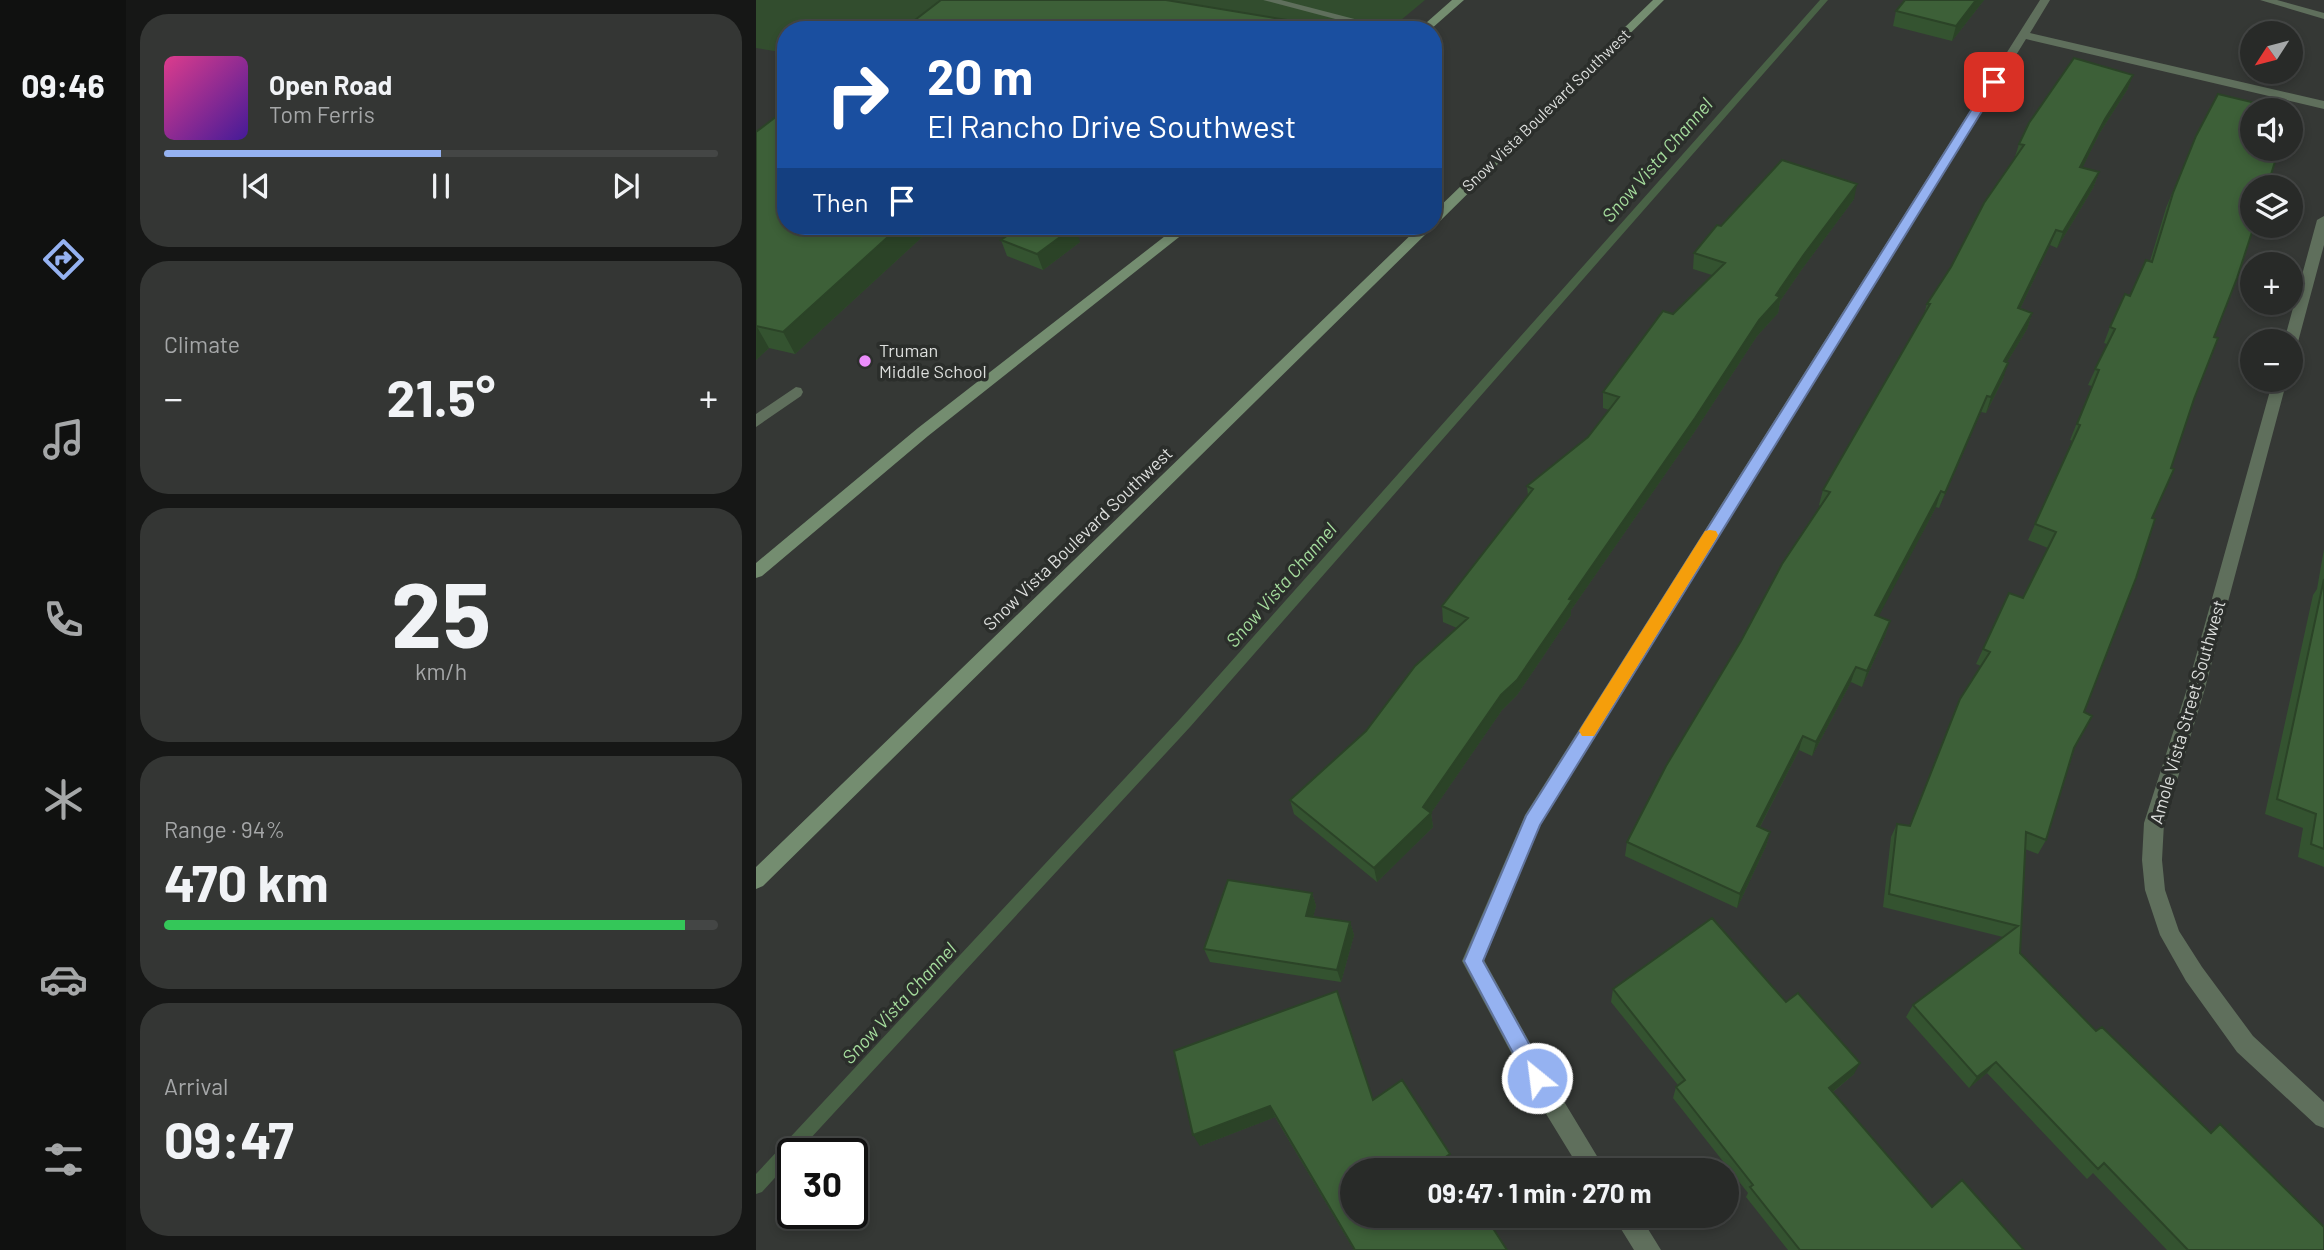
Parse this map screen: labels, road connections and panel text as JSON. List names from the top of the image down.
{
  "streets": {
    "main road": ["Snow Vista Boulevard Southwest"],
    "street": ["Amole Vista Street Southwest"]
  },
  "water": ["Snow Vista Channel"],
  "places": ["Truman Middle School"],
  "north": "bottom left",
  "page": {
    "tabs": "09:46",
    "map_buttons": ["+", "−"],
    "turn": ["20 m", "El Rancho Drive Southwest"],
    "song": ["Open Road", "Tom Ferris"],
    "then": "Then",
    "tile": [
      "Climate",
      ["25", "km/h"],
      ["Range · 94%", "470 km"],
      ["Arrival", "09:47"]
    ],
    "heat": ["−", "21.5°", "+"],
    "limit": "30",
    "trip": "09:47 · 1 min · 270 m"
  }
}
